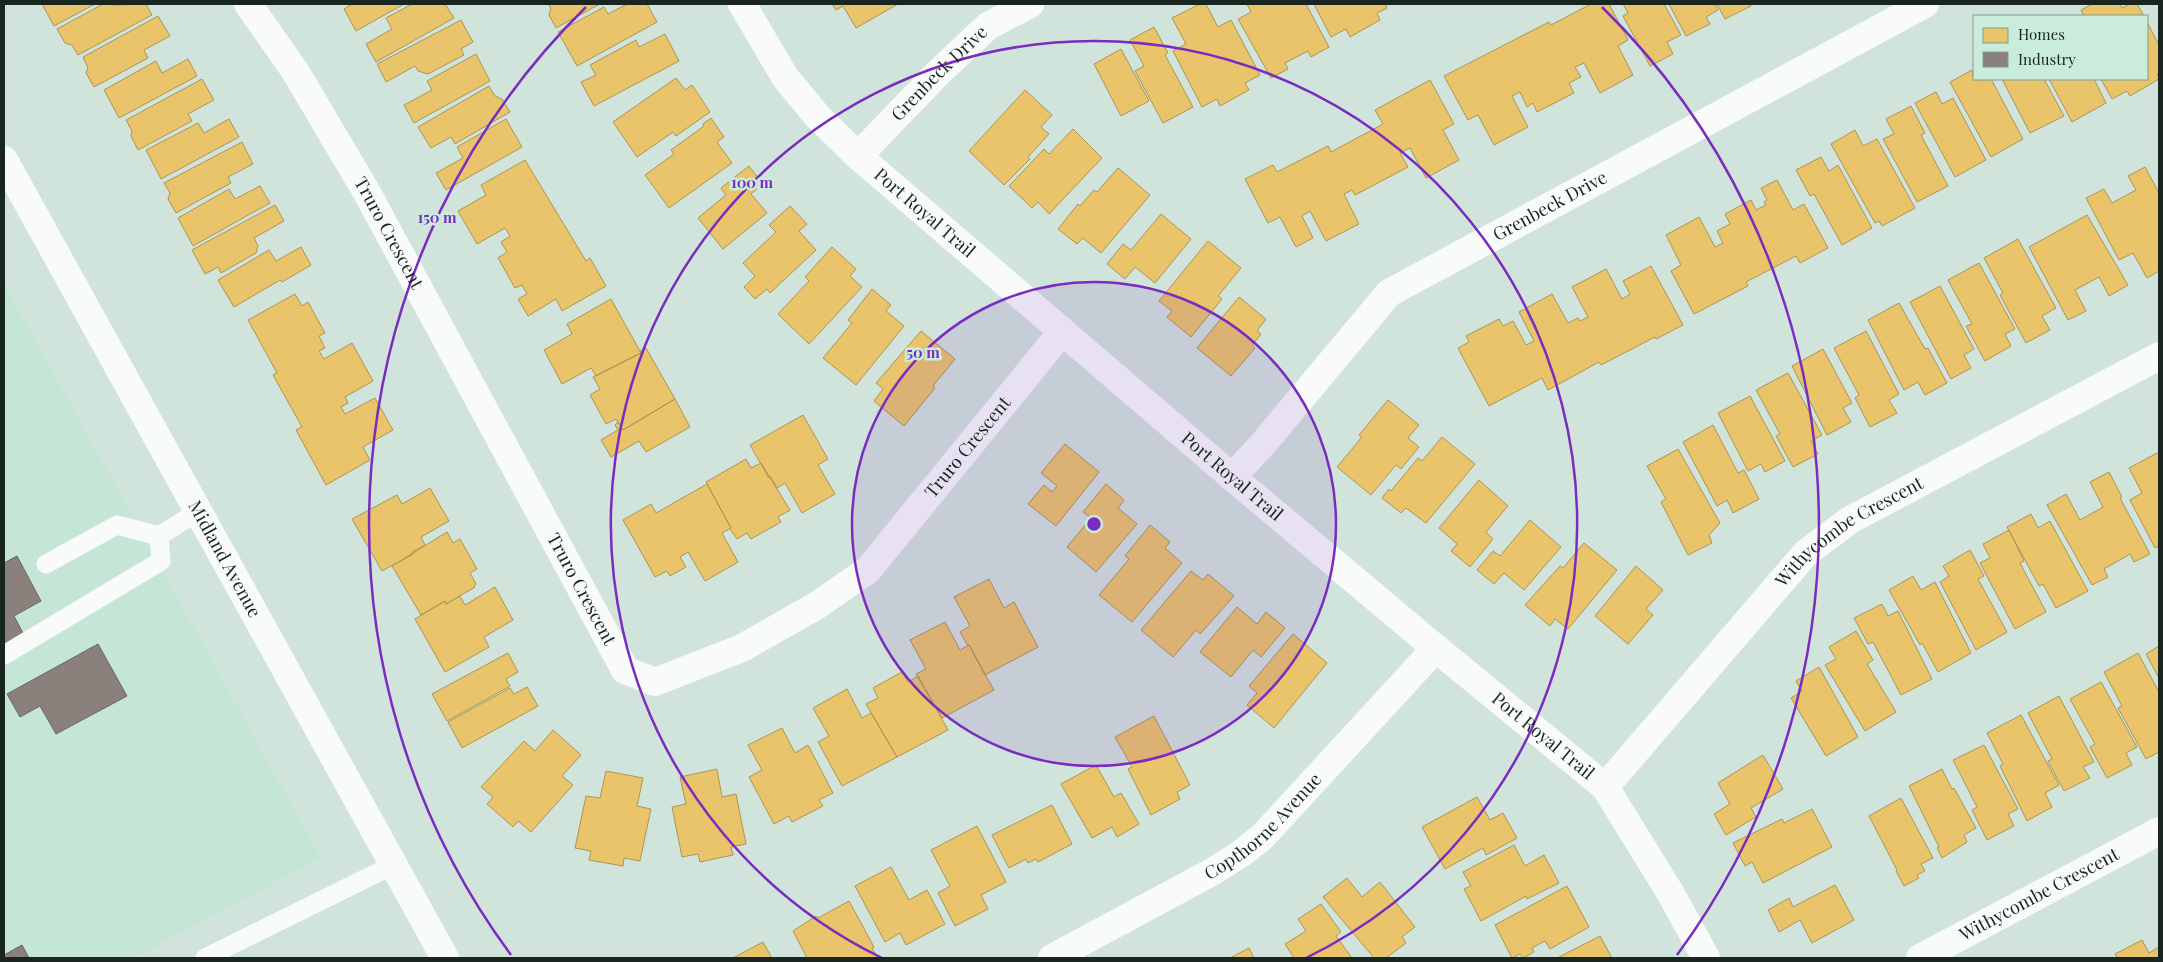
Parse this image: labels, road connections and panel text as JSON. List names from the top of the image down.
{
  "streets": {
    "street": [
      "Grenbeck Drive",
      "Port Royal Trail",
      "Truro Crescent",
      "Withycombe Crescent",
      "Midland Avenue",
      "Copthorne Avenue"
    ]
  },
  "crossings": [
    ["Grenbeck Drive", "Port Royal Trail"],
    ["Port Royal Trail", "Truro Crescent"],
    ["Port Royal Trail", "Withycombe Crescent"],
    ["Port Royal Trail", "Copthorne Avenue"]
  ],
  "legend": ["Homes", "Industry"],
  "rings": ["100 m", "150 m", "50 m"]
}
